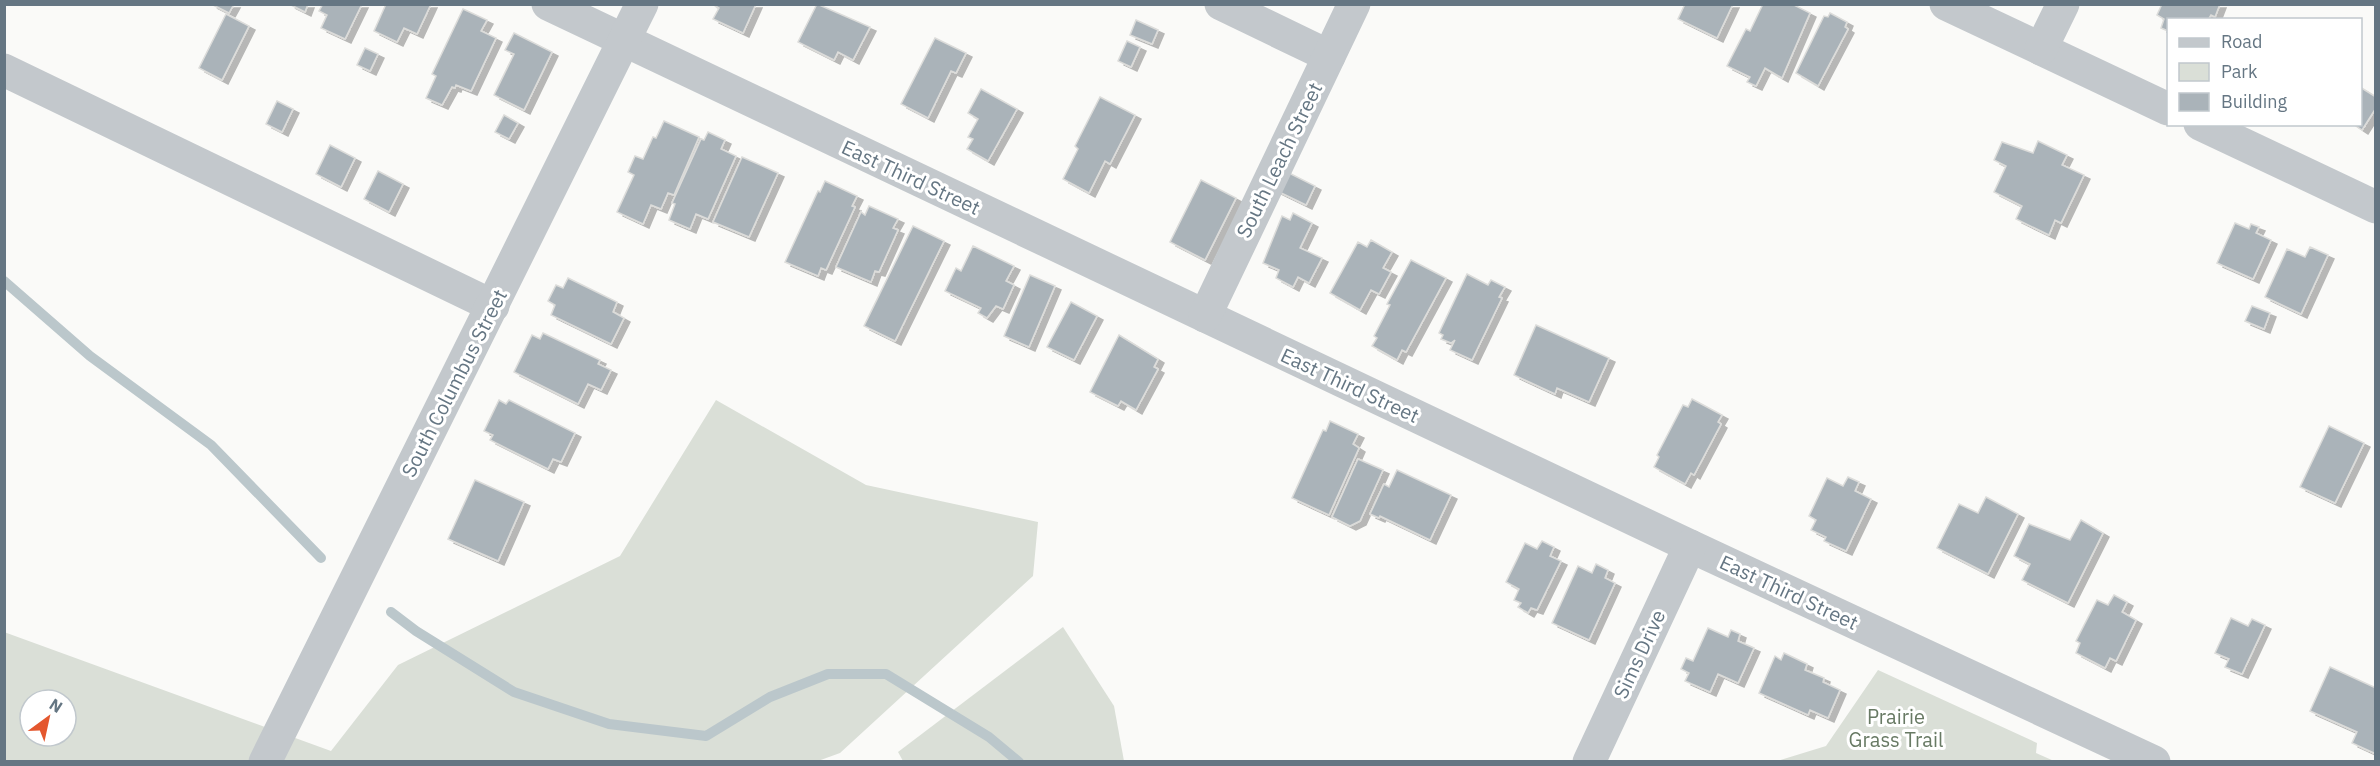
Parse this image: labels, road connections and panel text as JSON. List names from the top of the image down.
{
  "streets": {
    "street": [
      "South Leach Street",
      "East Third Street",
      "South Columbus Street",
      "Sims Drive"
    ]
  },
  "crossings": [
    ["South Leach Street", "East Third Street"],
    ["East Third Street", "South Columbus Street"],
    ["East Third Street", "Sims Drive"]
  ],
  "parks": ["Prairie Grass Trail"],
  "legend": ["Road", "Park", "Building"],
  "north": "top right"
}
